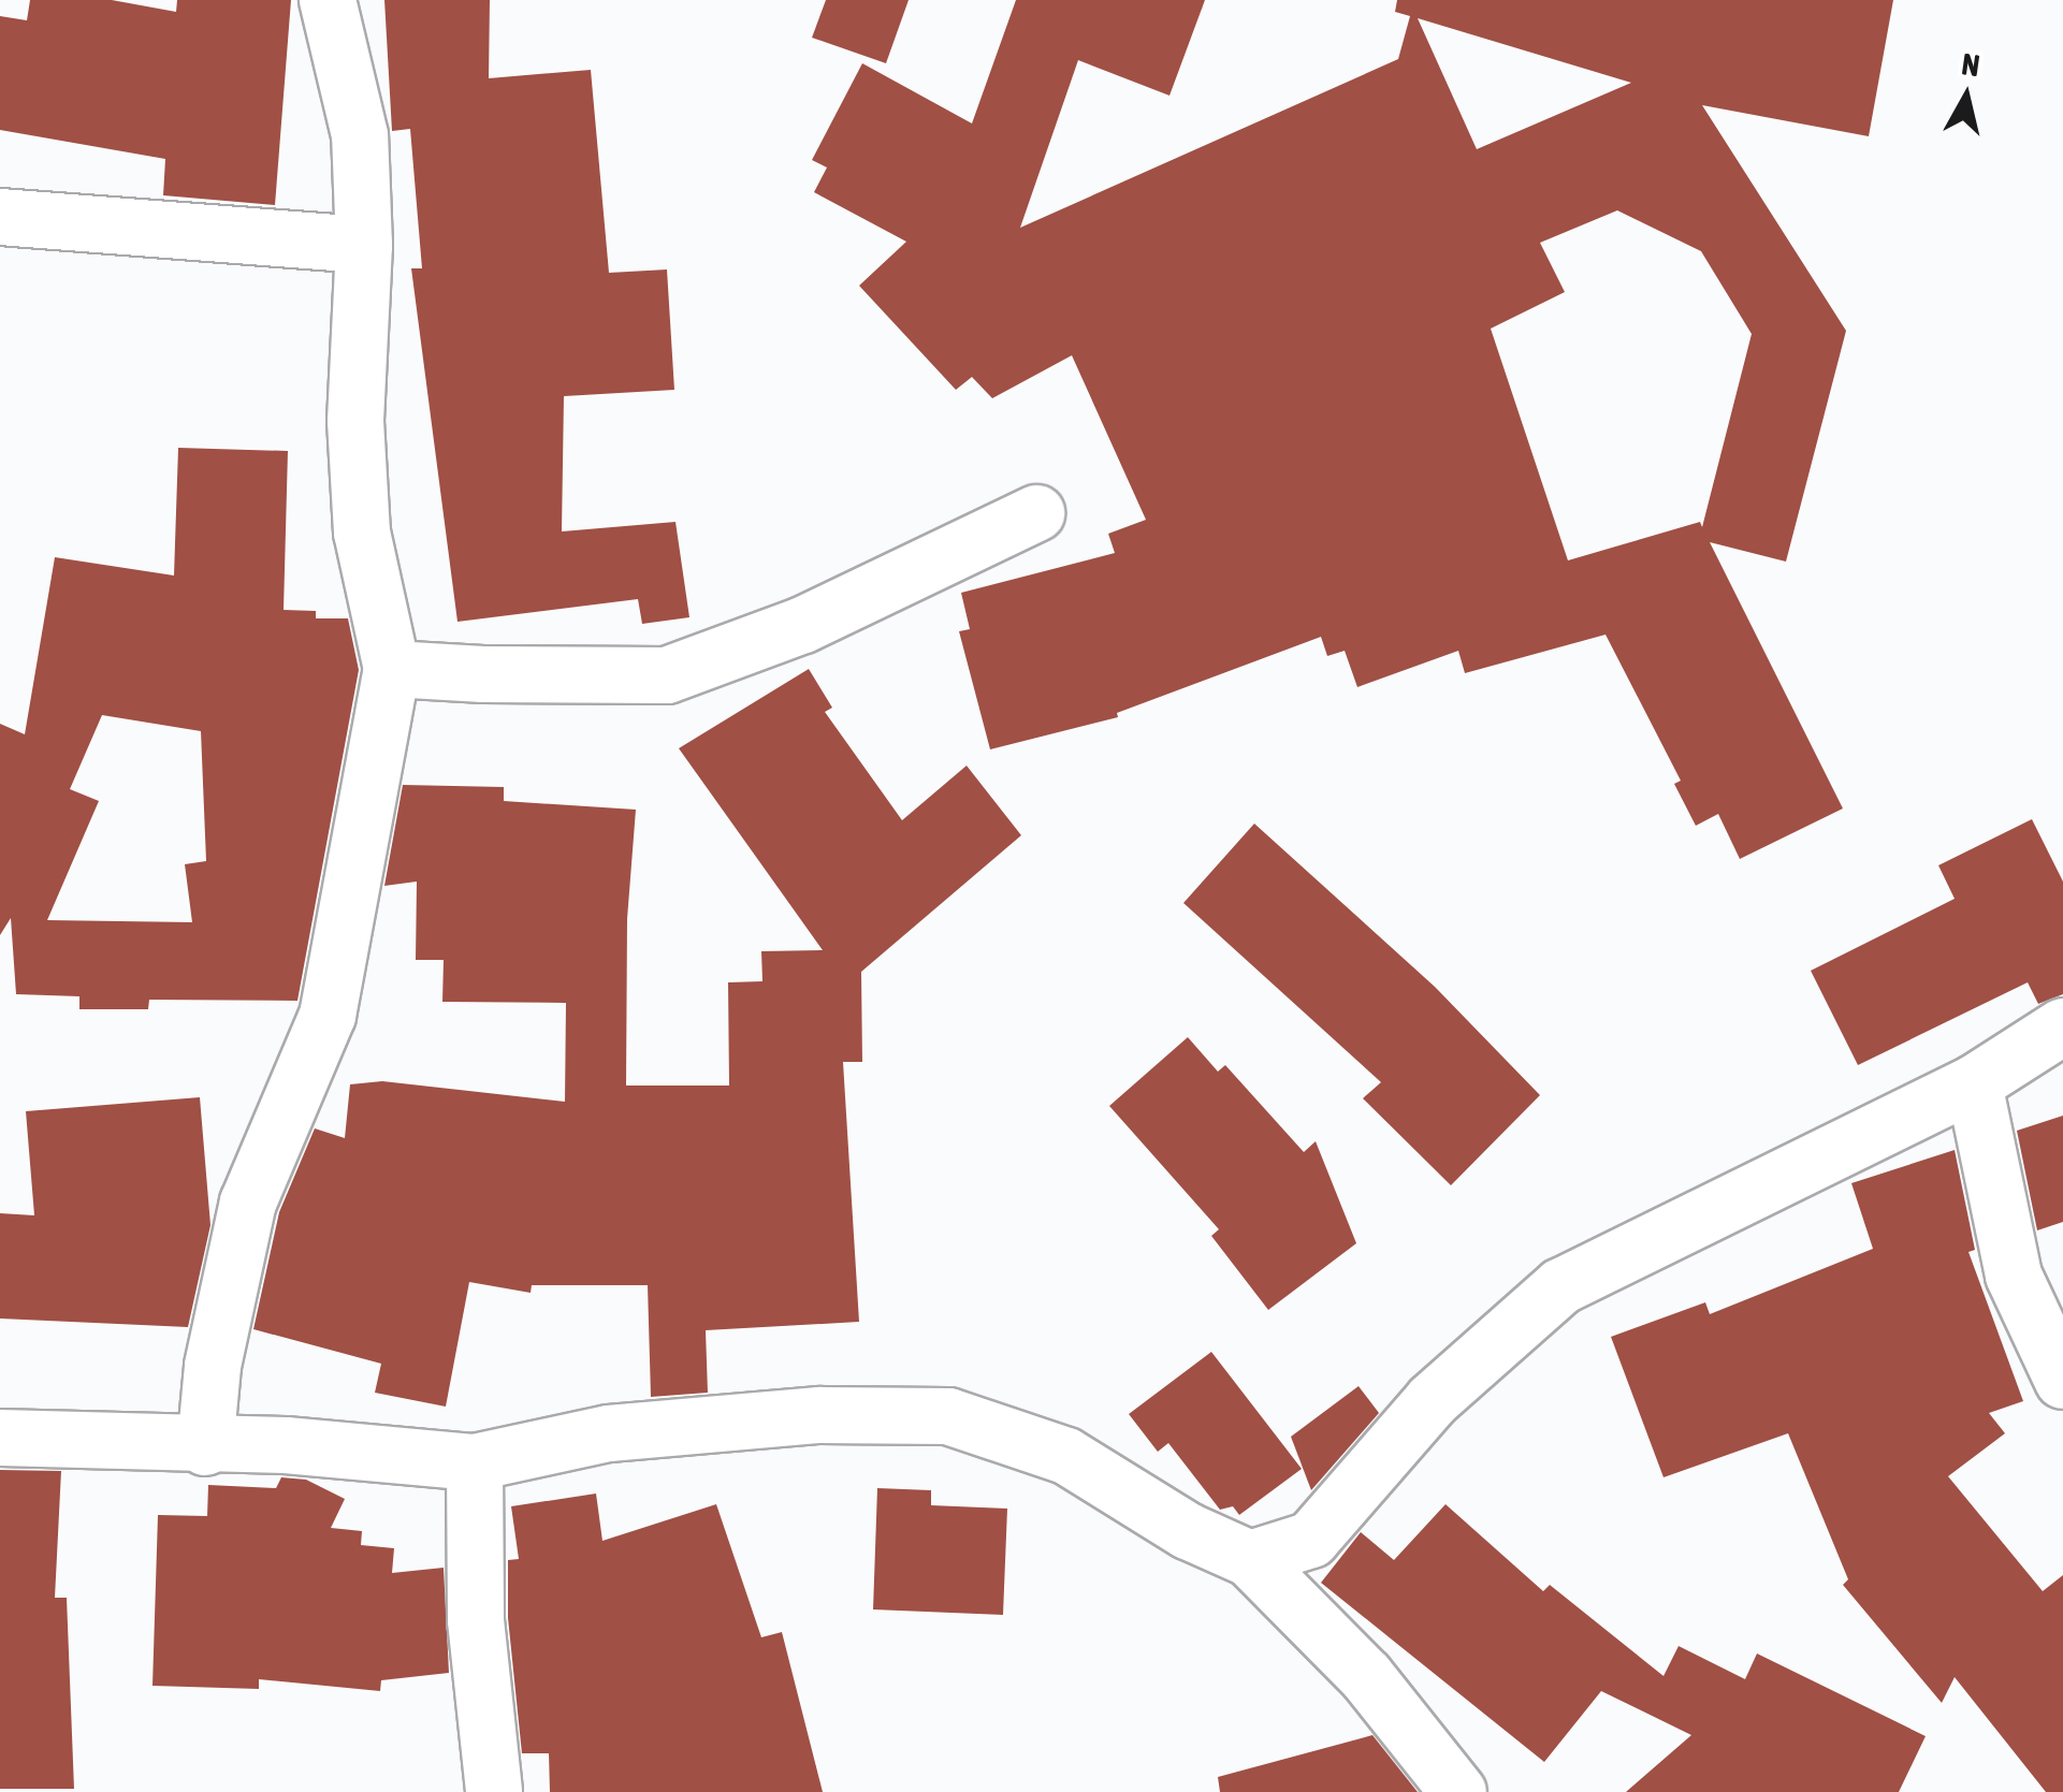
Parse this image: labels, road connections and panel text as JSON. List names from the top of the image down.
{
  "north": "top"
}
